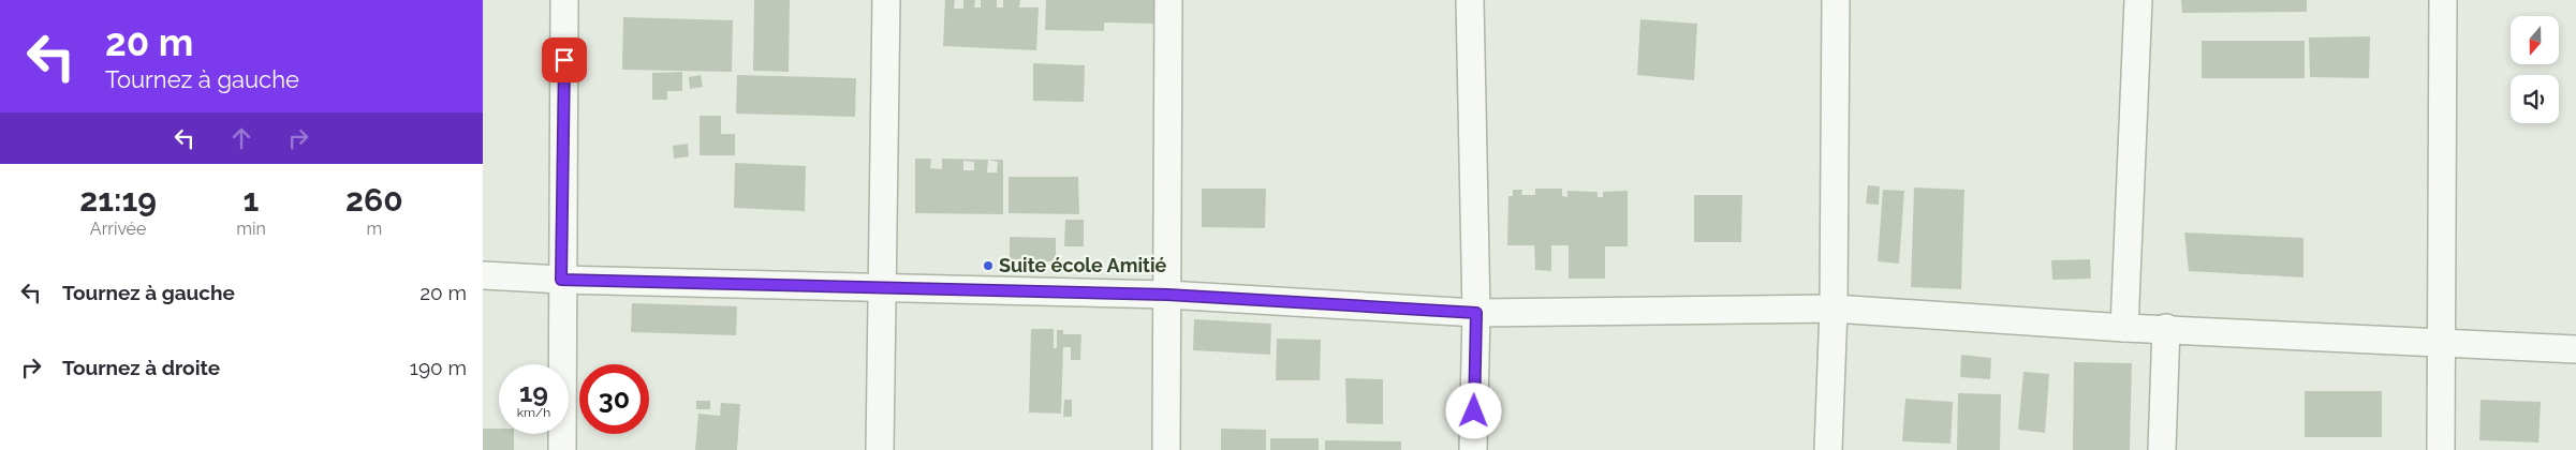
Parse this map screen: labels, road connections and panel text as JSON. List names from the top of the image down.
{
  "places": ["Suite école Amitié"],
  "north": "bottom",
  "page": {
    "turn": ["20 m", "Tournez à gauche"],
    "eta": [
      "21:19",
      "Arrivée",
      "1",
      "min",
      "260",
      "m"
    ],
    "list": [
      {
        "name": "Tournez à gauche",
        "value": "20 m"
      },
      {
        "name": "Tournez à droite",
        "value": "190 m"
      }
    ],
    "speed": "19 km/h",
    "limit": "30"
  }
}
